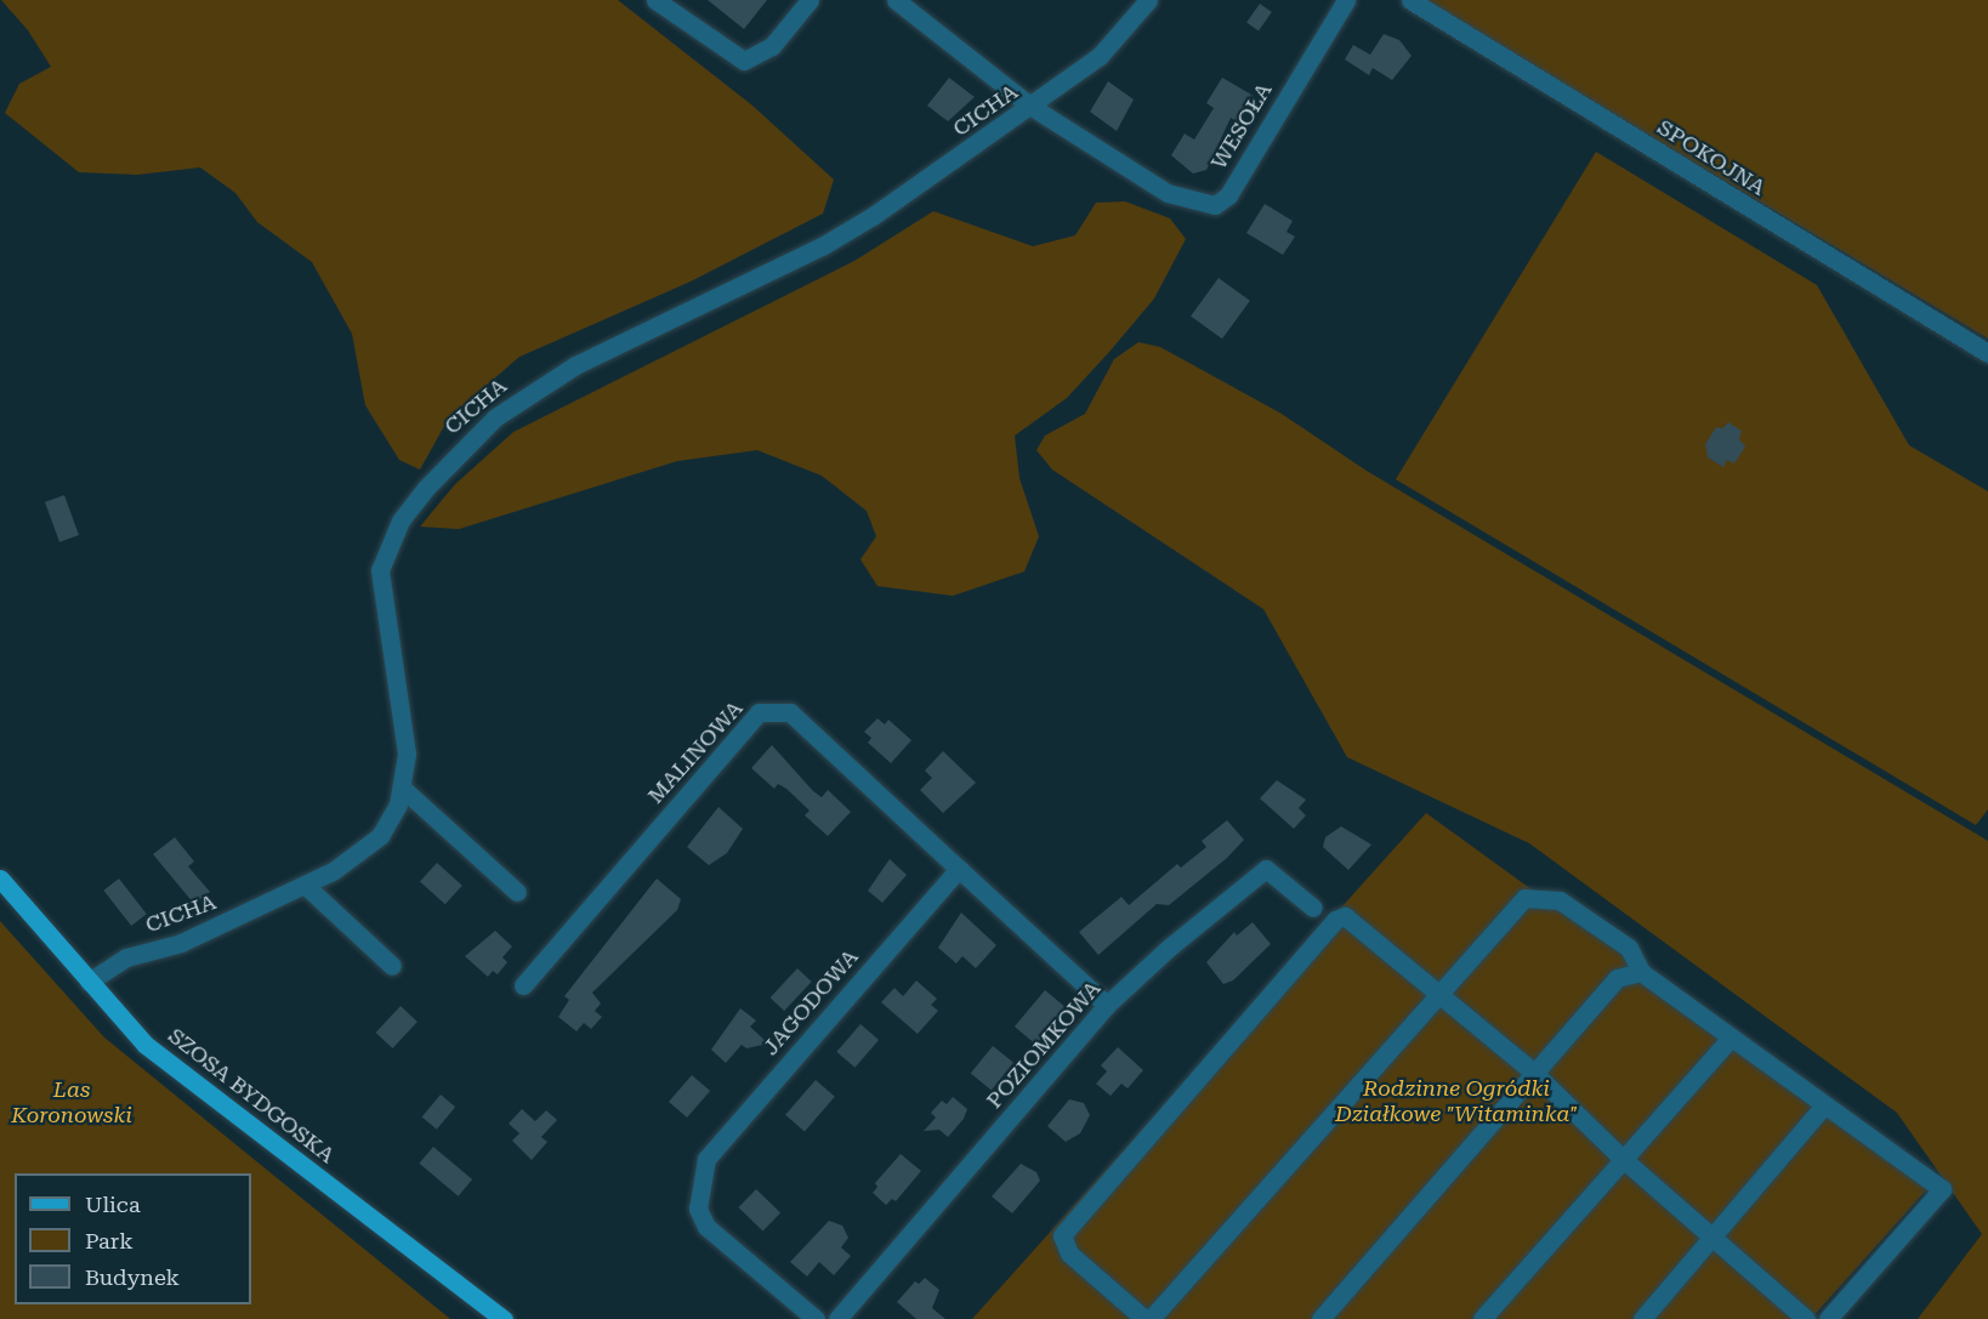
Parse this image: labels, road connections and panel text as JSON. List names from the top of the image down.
{
  "streets": {
    "main road": ["SZOSA BYDGOSKA"],
    "street": [
      "CICHA",
      "WESOŁA",
      "SPOKOJNA",
      "MALINOWA",
      "JAGODOWA",
      "POZIOMKOWA"
    ]
  },
  "crossings": [
    ["CICHA", "WESOŁA"],
    ["CICHA", "SZOSA BYDGOSKA"],
    ["MALINOWA", "JAGODOWA"]
  ],
  "parks": ["Rodzinne Ogródki Działkowe \"Witaminka\"", "Las Koronowski"],
  "legend": ["Ulica", "Park", "Budynek"]
}
